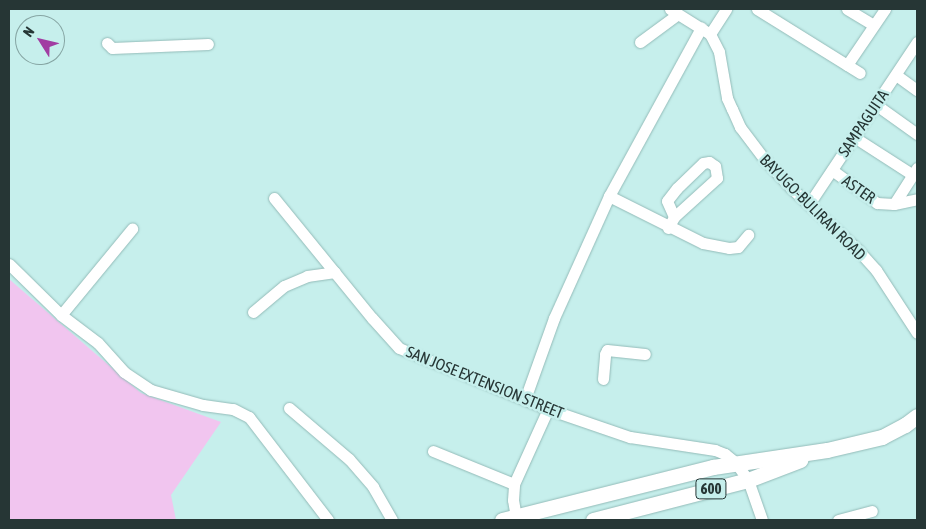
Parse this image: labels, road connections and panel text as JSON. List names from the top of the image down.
{
  "streets": {
    "main road": ["600"],
    "street": [
      "SAMPAGUITA",
      "ASTER",
      "BAYUGO-BULIRAN ROAD",
      "SAN JOSE EXTENSION STREET"
    ]
  },
  "crossings": [
    ["SAMPAGUITA", "ASTER"],
    ["SAMPAGUITA", "BAYUGO-BULIRAN ROAD"],
    ["SAN JOSE EXTENSION STREET", "600"]
  ],
  "north": "top left"
}
